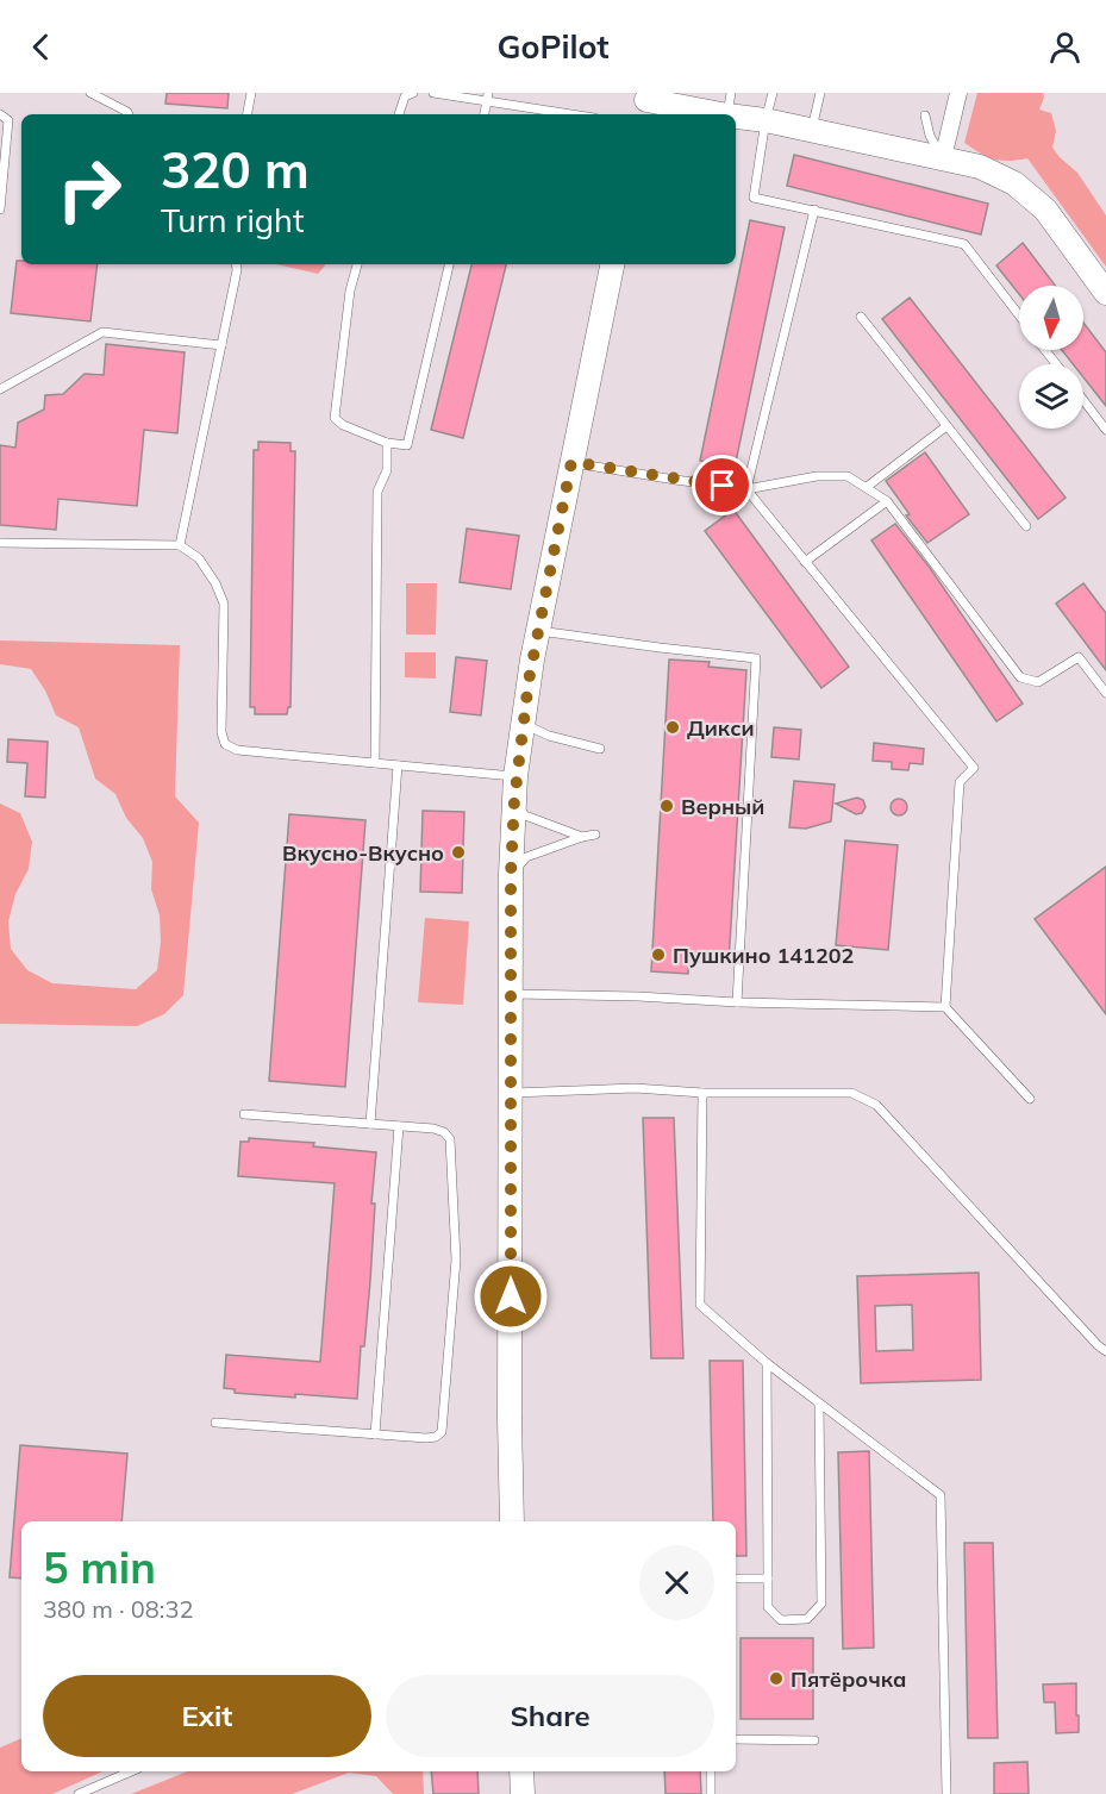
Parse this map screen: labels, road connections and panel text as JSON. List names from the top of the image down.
{
  "places": [
    "Дикси",
    "Верный",
    "Вкусно-Вкусно",
    "Пушкино 141202",
    "Пятёрочка"
  ],
  "north": "bottom",
  "page": {
    "header": "GoPilot",
    "turn": ["320 m", "Turn right"],
    "heading": ["5 min", "380 m · 08:32"],
    "buttons": ["Exit", "Share"]
  }
}
